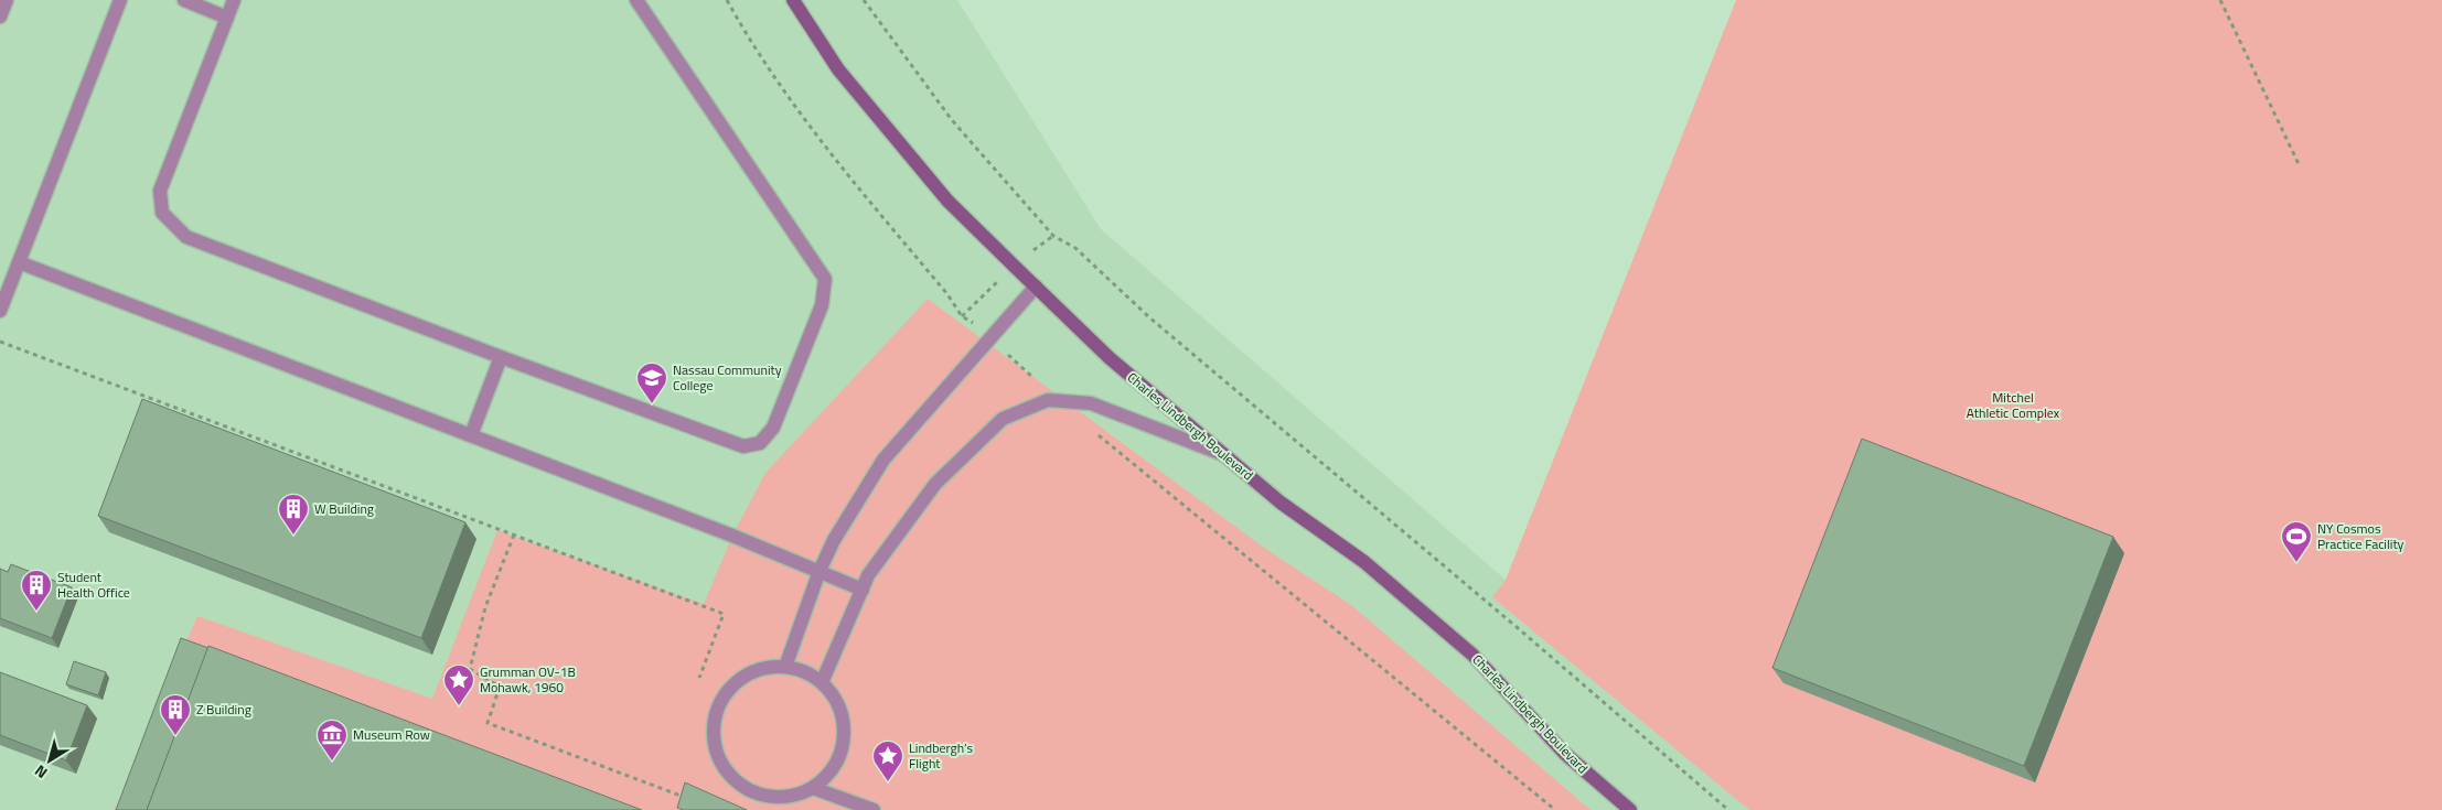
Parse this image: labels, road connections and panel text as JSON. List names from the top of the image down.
{
  "streets": {
    "street": ["Charles Lindbergh Boulevard"]
  },
  "parks": ["Mitchel Athletic Complex"],
  "places": {
    "school or university": ["Nassau Community College"],
    "building": ["W Building", "Student Health Office", "Z Building"],
    "sports": ["NY Cosmos Practice Facility"],
    "place": ["Grumman OV-1B Mohawk, 1960", "Lindbergh’s Flight"],
    "museum": ["Museum Row"]
  },
  "north": "bottom left"
}
